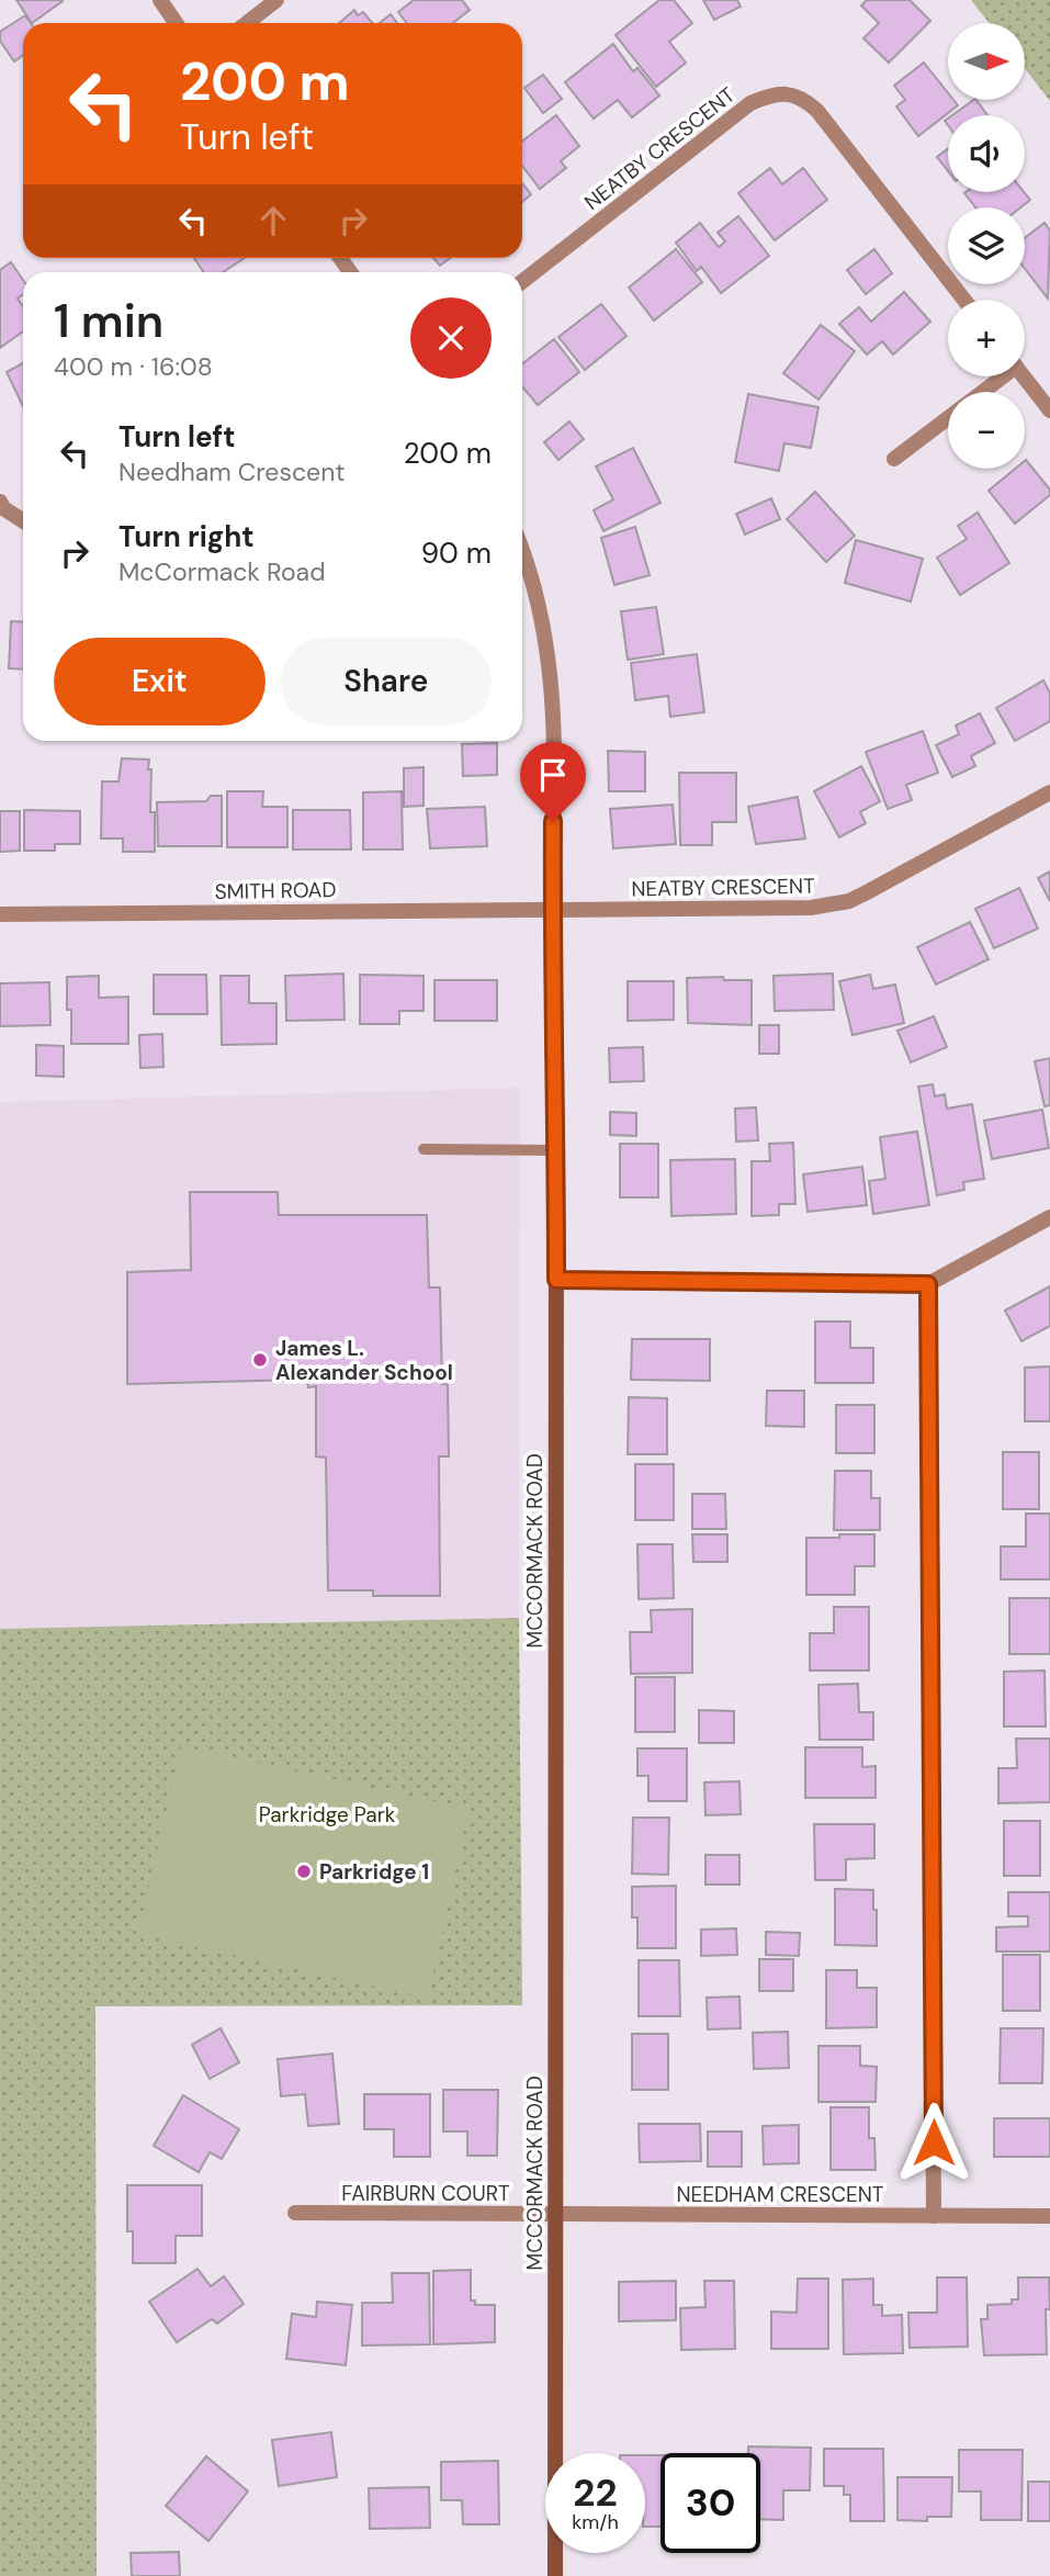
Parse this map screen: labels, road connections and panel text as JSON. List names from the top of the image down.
{
  "streets": {
    "street": [
      "NEATBY CRESCENT",
      "SMITH ROAD",
      "MCCORMACK ROAD",
      "FAIRBURN COURT",
      "NEEDHAM CRESCENT"
    ]
  },
  "crossings": [
    ["NEATBY CRESCENT", "SMITH ROAD"],
    ["NEATBY CRESCENT", "MCCORMACK ROAD"],
    ["SMITH ROAD", "MCCORMACK ROAD"],
    ["MCCORMACK ROAD", "FAIRBURN COURT"],
    ["MCCORMACK ROAD", "NEEDHAM CRESCENT"],
    ["FAIRBURN COURT", "NEEDHAM CRESCENT"]
  ],
  "parks": ["Parkridge Park"],
  "places": ["James L. Alexander School", "Parkridge 1"],
  "north": "right",
  "page": {
    "map_buttons": ["+", "−"],
    "turn": ["200 m", "Turn left"],
    "heading": ["1 min", "400 m · 16:08"],
    "list": [
      {
        "name": "Turn left",
        "note": "Needham Crescent",
        "value": "200 m"
      },
      {
        "name": "Turn right",
        "note": "McCormack Road",
        "value": "90 m"
      }
    ],
    "buttons": ["Exit", "Share"],
    "speed": "22 km/h",
    "limit": "30"
  }
}
